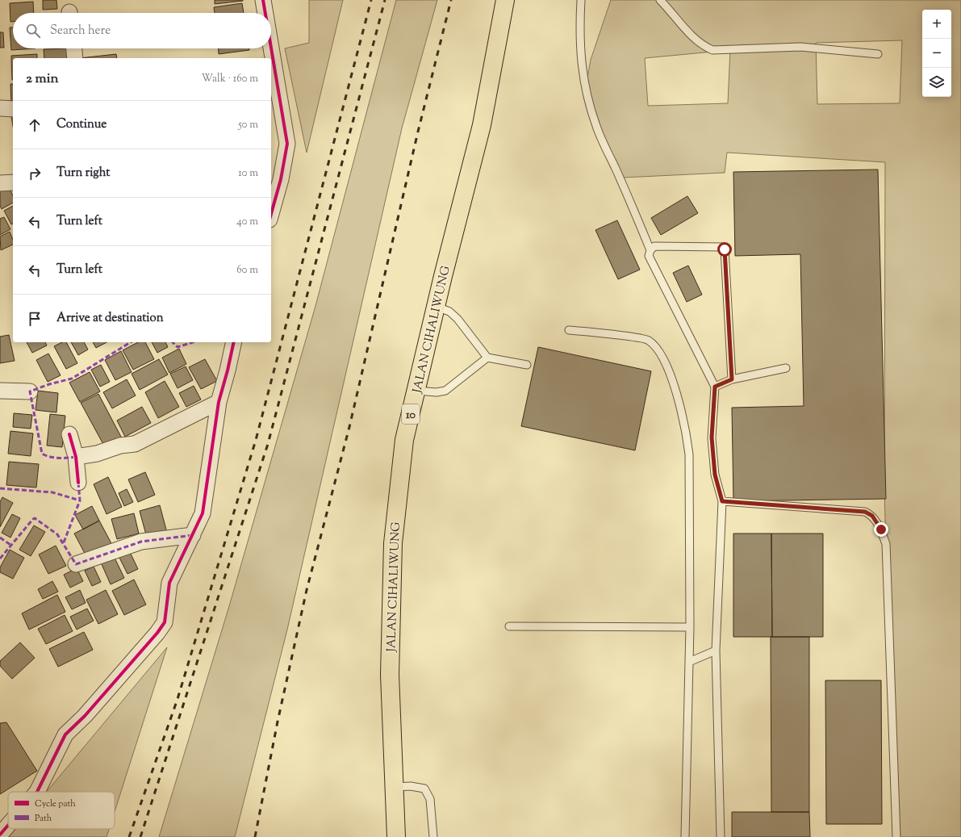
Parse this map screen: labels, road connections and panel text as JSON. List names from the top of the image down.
{
  "streets": {
    "highway": ["JALAN CIHALIWUNG", "10"]
  },
  "legend": ["Cycle path", "Path"],
  "page": {
    "map_buttons": ["+", "−"],
    "search": "Search here",
    "heading": ["2 min", "Walk · 160 m"],
    "list": [
      ["Continue", "50 m"],
      ["Turn right", "10 m"],
      ["Turn left", "40 m"],
      ["Turn left", "60 m"],
      "Arrive at destination"
    ]
  }
}
